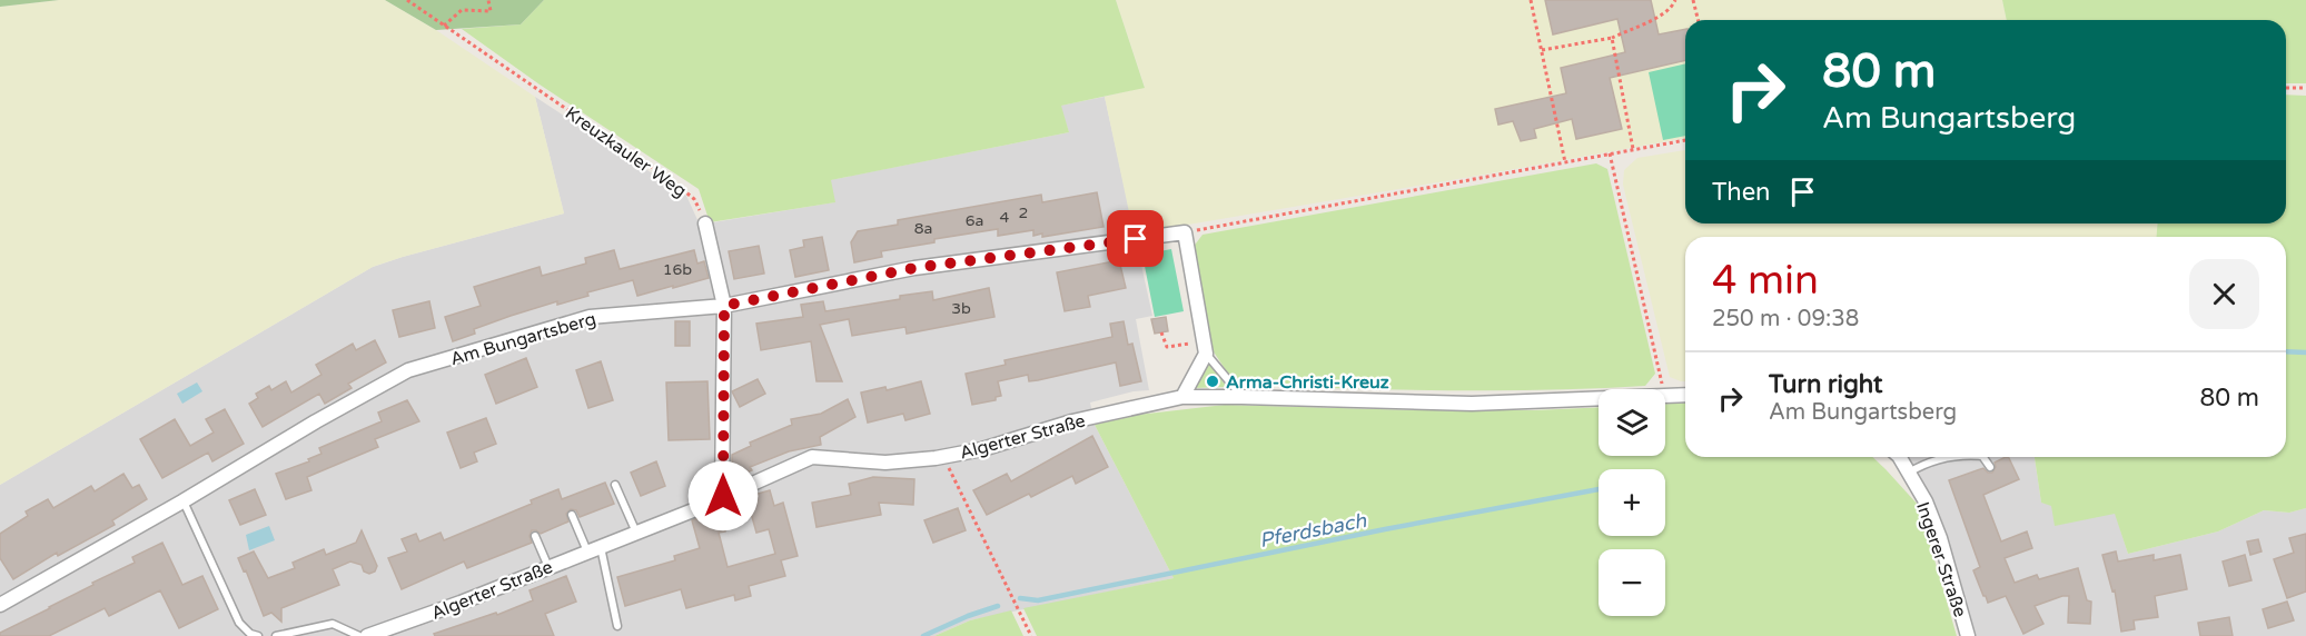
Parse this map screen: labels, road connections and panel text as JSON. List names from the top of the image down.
{
  "streets": {
    "street": ["Am Bungartsberg", "Algerter Straße", "Ingerer Straße"],
    "path": ["Kreuzkauler Weg"]
  },
  "water": ["Pferdsbach"],
  "places": ["Arma-Christi-Kreuz"],
  "house_numbers": [
    "2",
    "4",
    "6a",
    "8a",
    "16b",
    "3b"
  ],
  "page": {
    "turn": ["80 m", "Am Bungartsberg"],
    "then": "Then",
    "heading": ["4 min", "250 m · 09:38"],
    "list": [
      {
        "name": "Turn right",
        "note": "Am Bungartsberg",
        "value": "80 m"
      }
    ],
    "map_buttons": ["+", "−"]
  }
}
